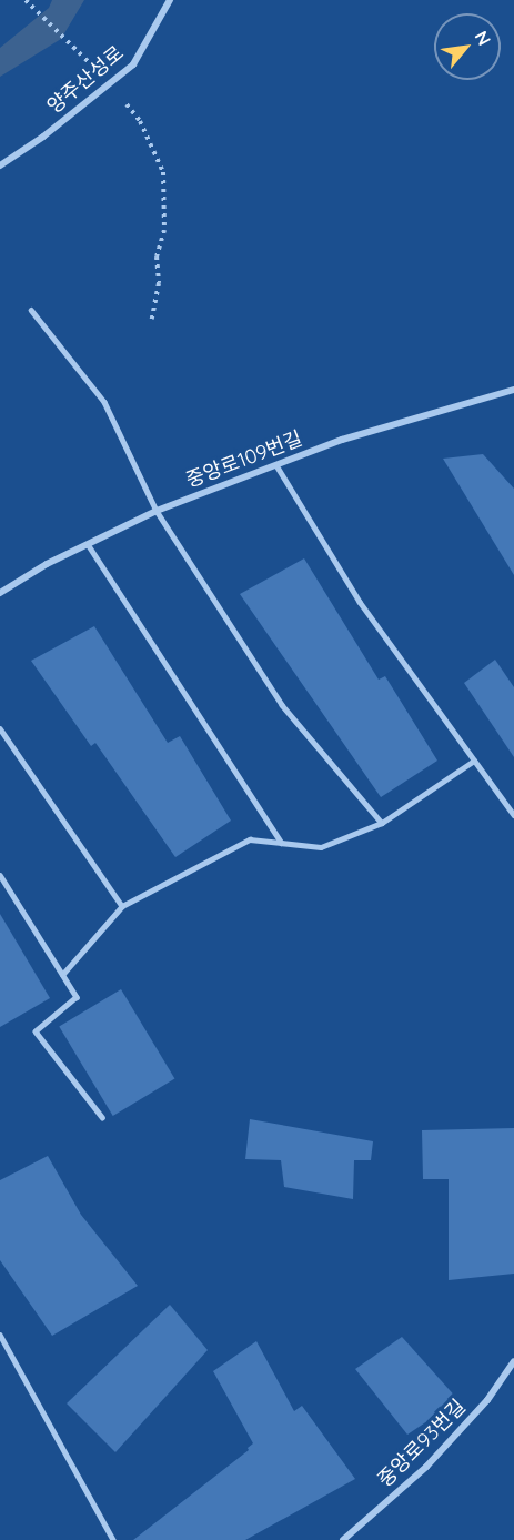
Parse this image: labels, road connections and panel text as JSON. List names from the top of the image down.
{
  "streets": {
    "street": ["양주산성로", "중앙로109번길", "중앙로93번길"]
  },
  "north": "top right"
}
